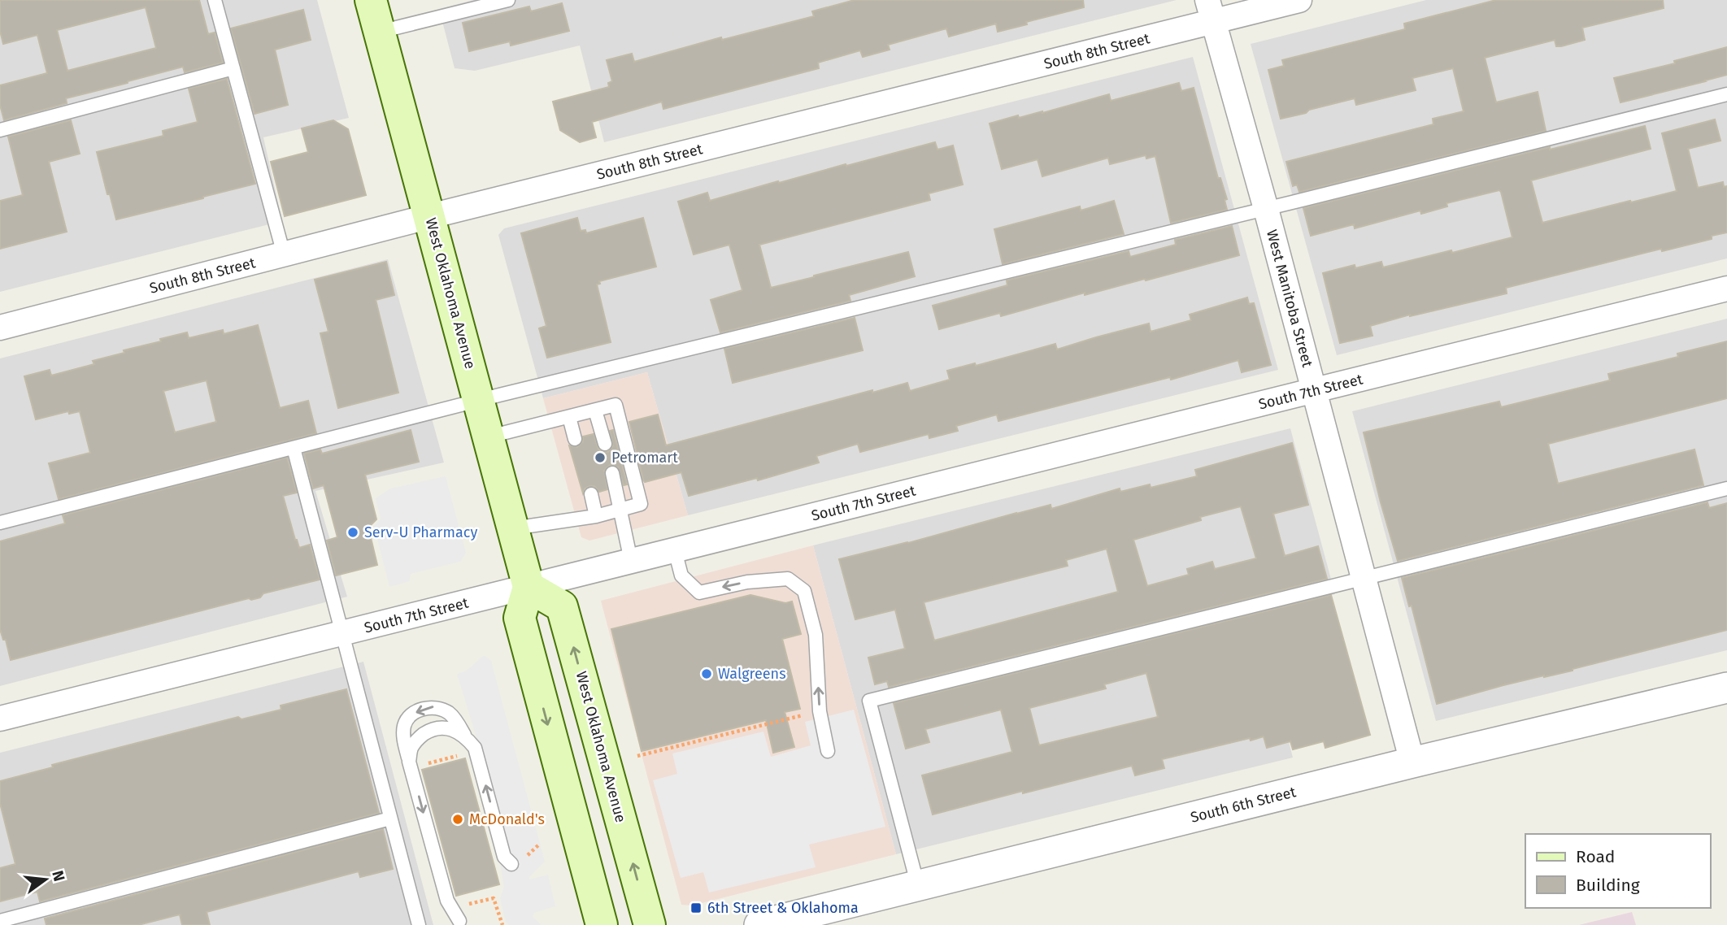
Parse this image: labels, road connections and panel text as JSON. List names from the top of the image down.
{
  "streets": {
    "main road": ["West Oklahoma Avenue"],
    "street": [
      "South 8th Street",
      "West Manitoba Street",
      "South 7th Street",
      "South 6th Street"
    ]
  },
  "crossings": [
    ["South 8th Street", "West Oklahoma Avenue"],
    ["South 8th Street", "West Manitoba Street"],
    ["West Oklahoma Avenue", "South 7th Street"],
    ["West Manitoba Street", "South 7th Street"],
    ["West Manitoba Street", "South 6th Street"]
  ],
  "places": {
    "other": [
      "Petromart",
      "Serv-U Pharmacy",
      "Walgreens",
      "McDonald's"
    ],
    "transit": ["6th Street & Oklahoma"]
  },
  "legend": ["Road", "Building"],
  "north": "right"
}
